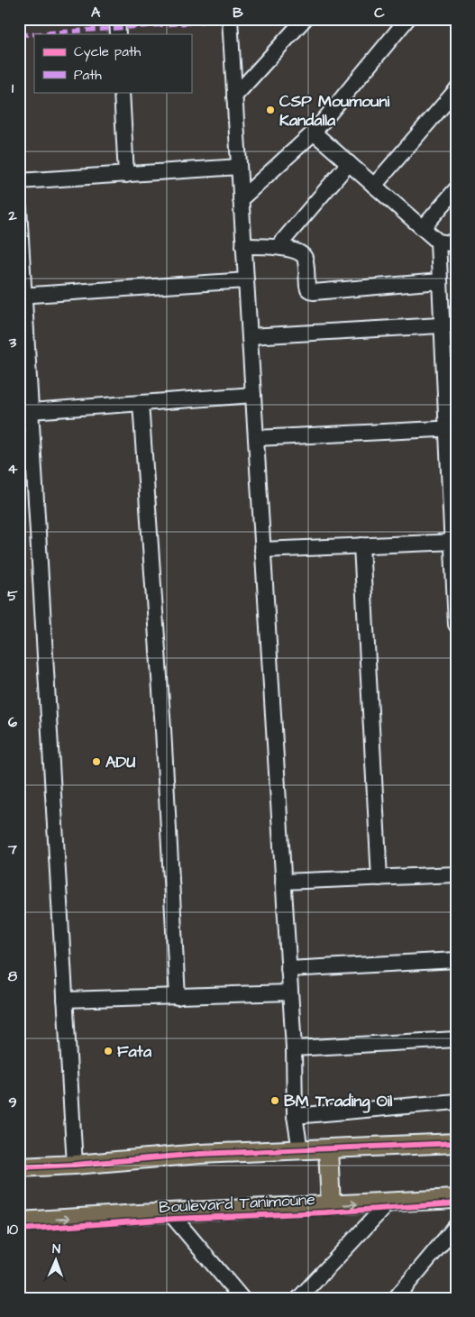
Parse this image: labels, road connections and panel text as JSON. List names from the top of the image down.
{
  "streets": {
    "main road": ["Boulevard Tanimoune"]
  },
  "places": [
    "CSP Moumouni Kandalla",
    "ADU",
    "Fata",
    "BM Trading Oil"
  ],
  "legend": ["Cycle path", "Path"],
  "north": "top",
  "grid": {
    "columns": ["A", "B", "C"],
    "rows": [
      "1",
      "2",
      "3",
      "4",
      "5",
      "6",
      "7",
      "8",
      "9",
      "10"
    ]
  }
}
